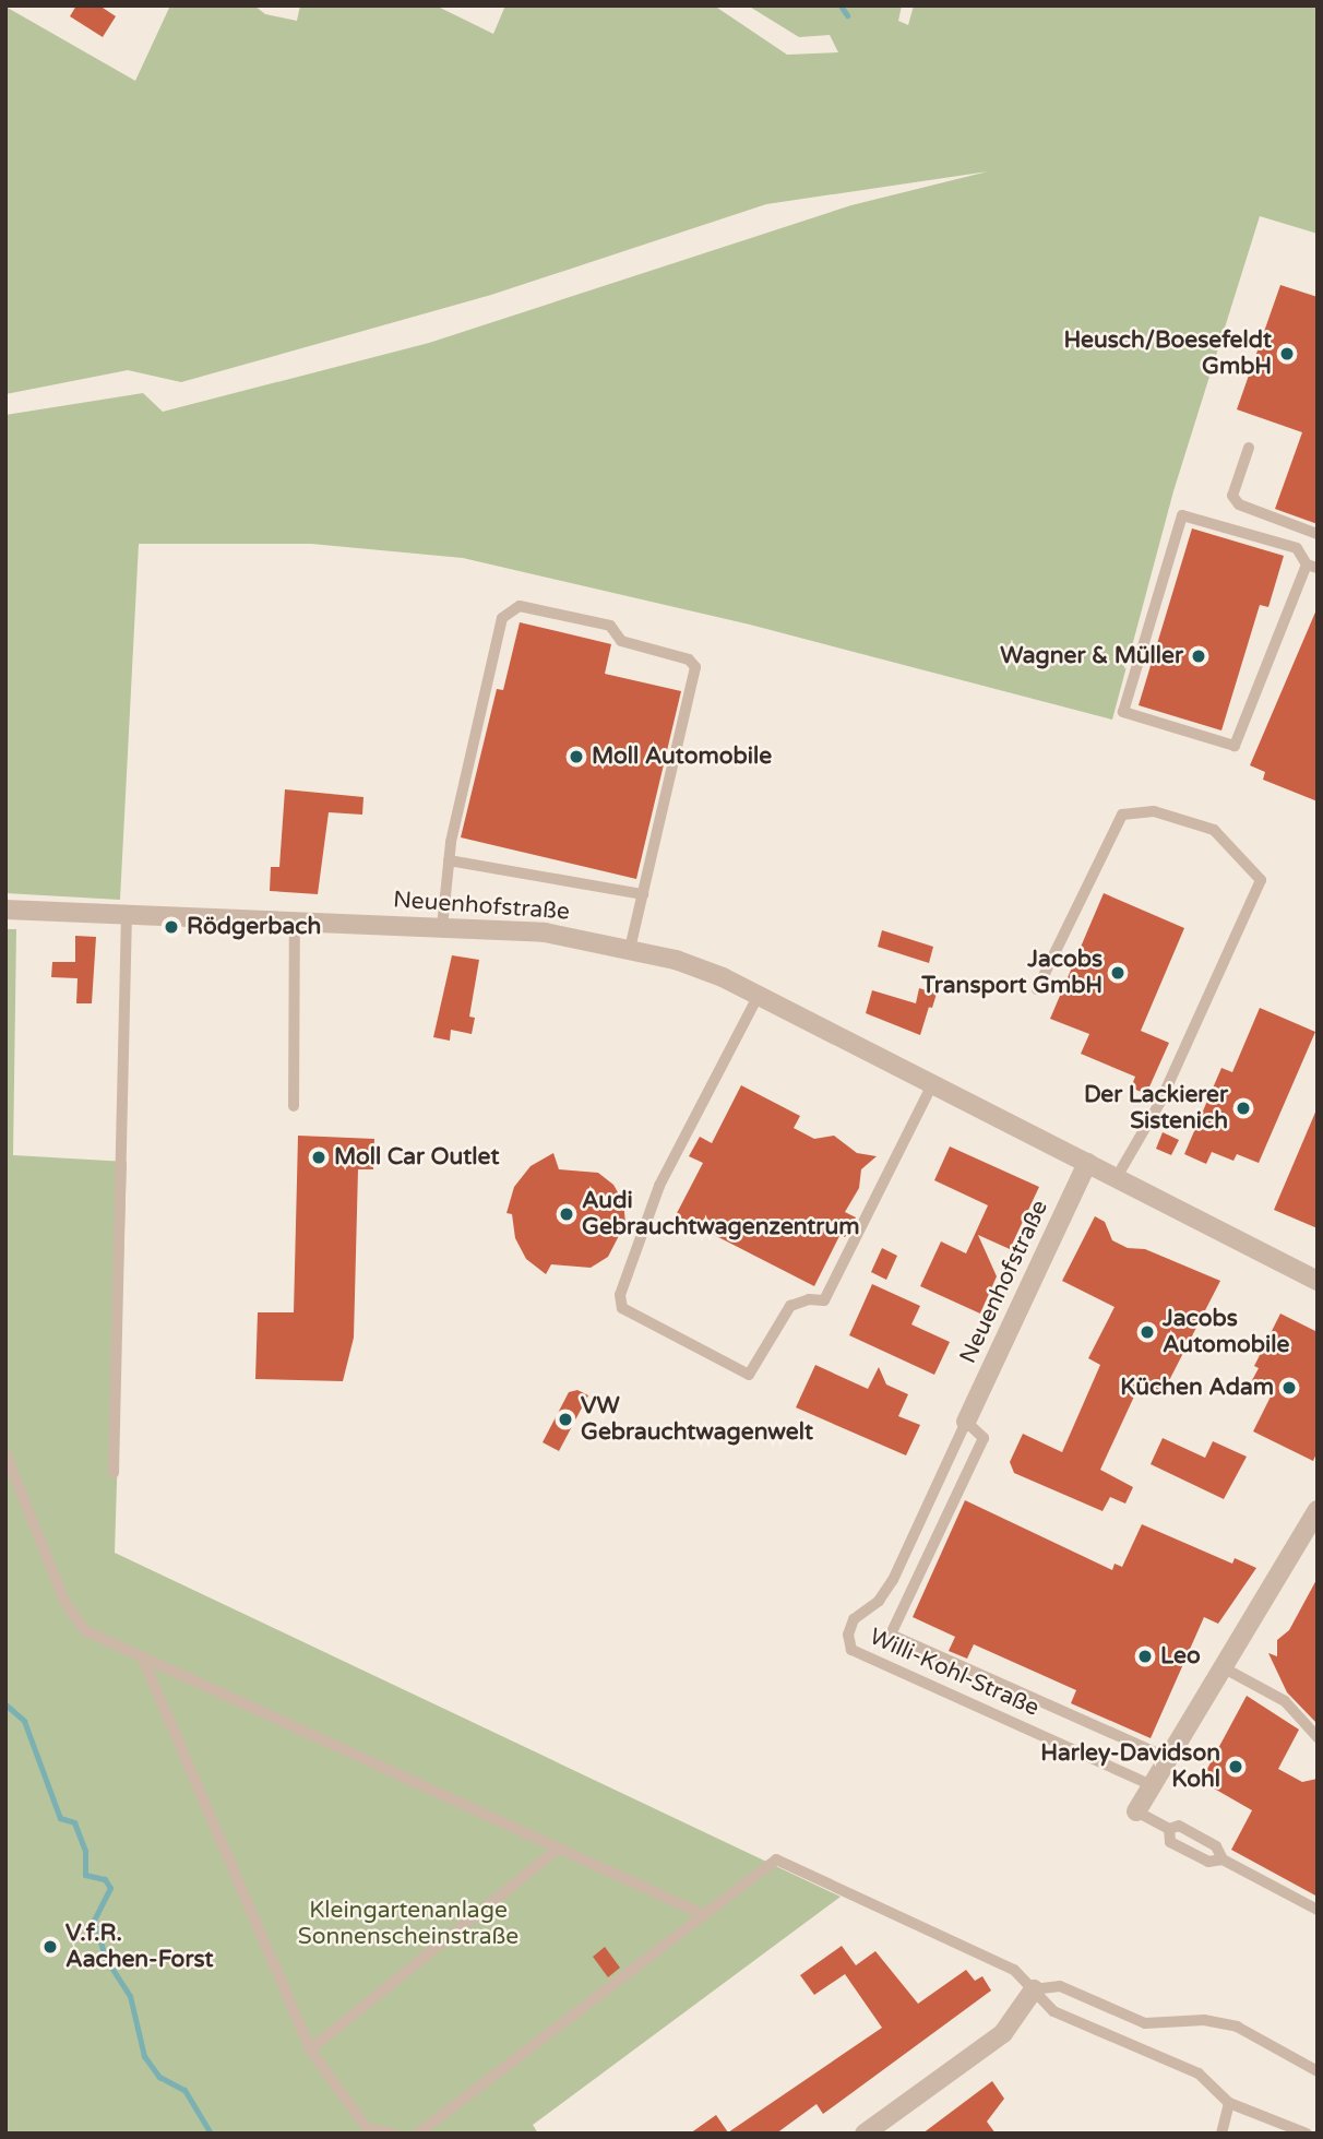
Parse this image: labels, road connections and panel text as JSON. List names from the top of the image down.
{
  "streets": {
    "street": ["Neuenhofstraße"],
    "lane": ["Willi-Kohl-Straße"]
  },
  "crossings": [
    ["Neuenhofstraße", "Willi-Kohl-Straße"]
  ],
  "parks": ["Kleingartenanlage Sonnenscheinstraße"],
  "places": [
    "Heusch/Boesefeldt GmbH",
    "Wagner & Müller",
    "Moll Automobile",
    "Rödgerbach",
    "Jacobs Transport GmbH",
    "Der Lackierer Sistenich",
    "Moll Car Outlet",
    "Audi Gebrauchtwagenzentrum",
    "Jacobs Automobile",
    "Küchen Adam",
    "VW Gebrauchtwagenwelt",
    "Leo",
    "Harley-Davidson Kohl",
    "V.f.R. Aachen-Forst"
  ]
}
